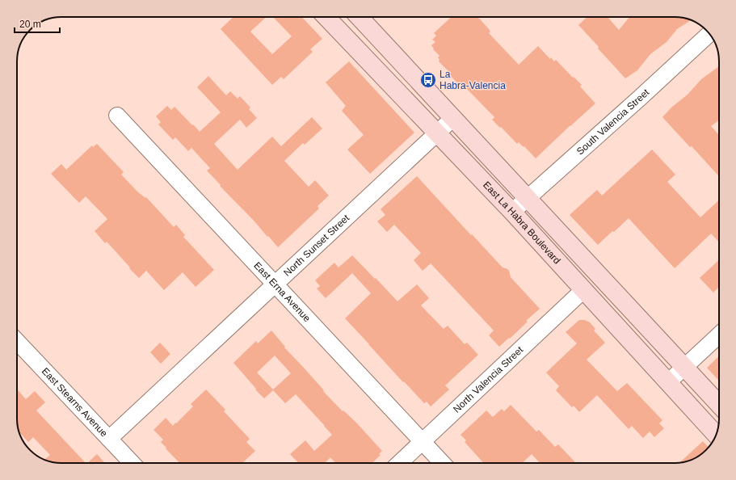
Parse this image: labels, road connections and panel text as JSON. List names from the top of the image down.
{
  "streets": {
    "main road": ["East La Habra Boulevard"],
    "street": [
      "South Valencia Street",
      "North Sunset Street",
      "East Erna Avenue",
      "North Valencia Street",
      "East Stearns Avenue"
    ]
  },
  "crossings": [
    ["South Valencia Street", "East La Habra Boulevard"],
    ["East La Habra Boulevard", "North Sunset Street"],
    ["East La Habra Boulevard", "North Valencia Street"],
    ["North Sunset Street", "East Erna Avenue"],
    ["North Sunset Street", "East Stearns Avenue"],
    ["East Erna Avenue", "North Valencia Street"]
  ],
  "places": {
    "bus stop": ["La Habra-Valencia"]
  },
  "scale_bar": "20 m"
}
